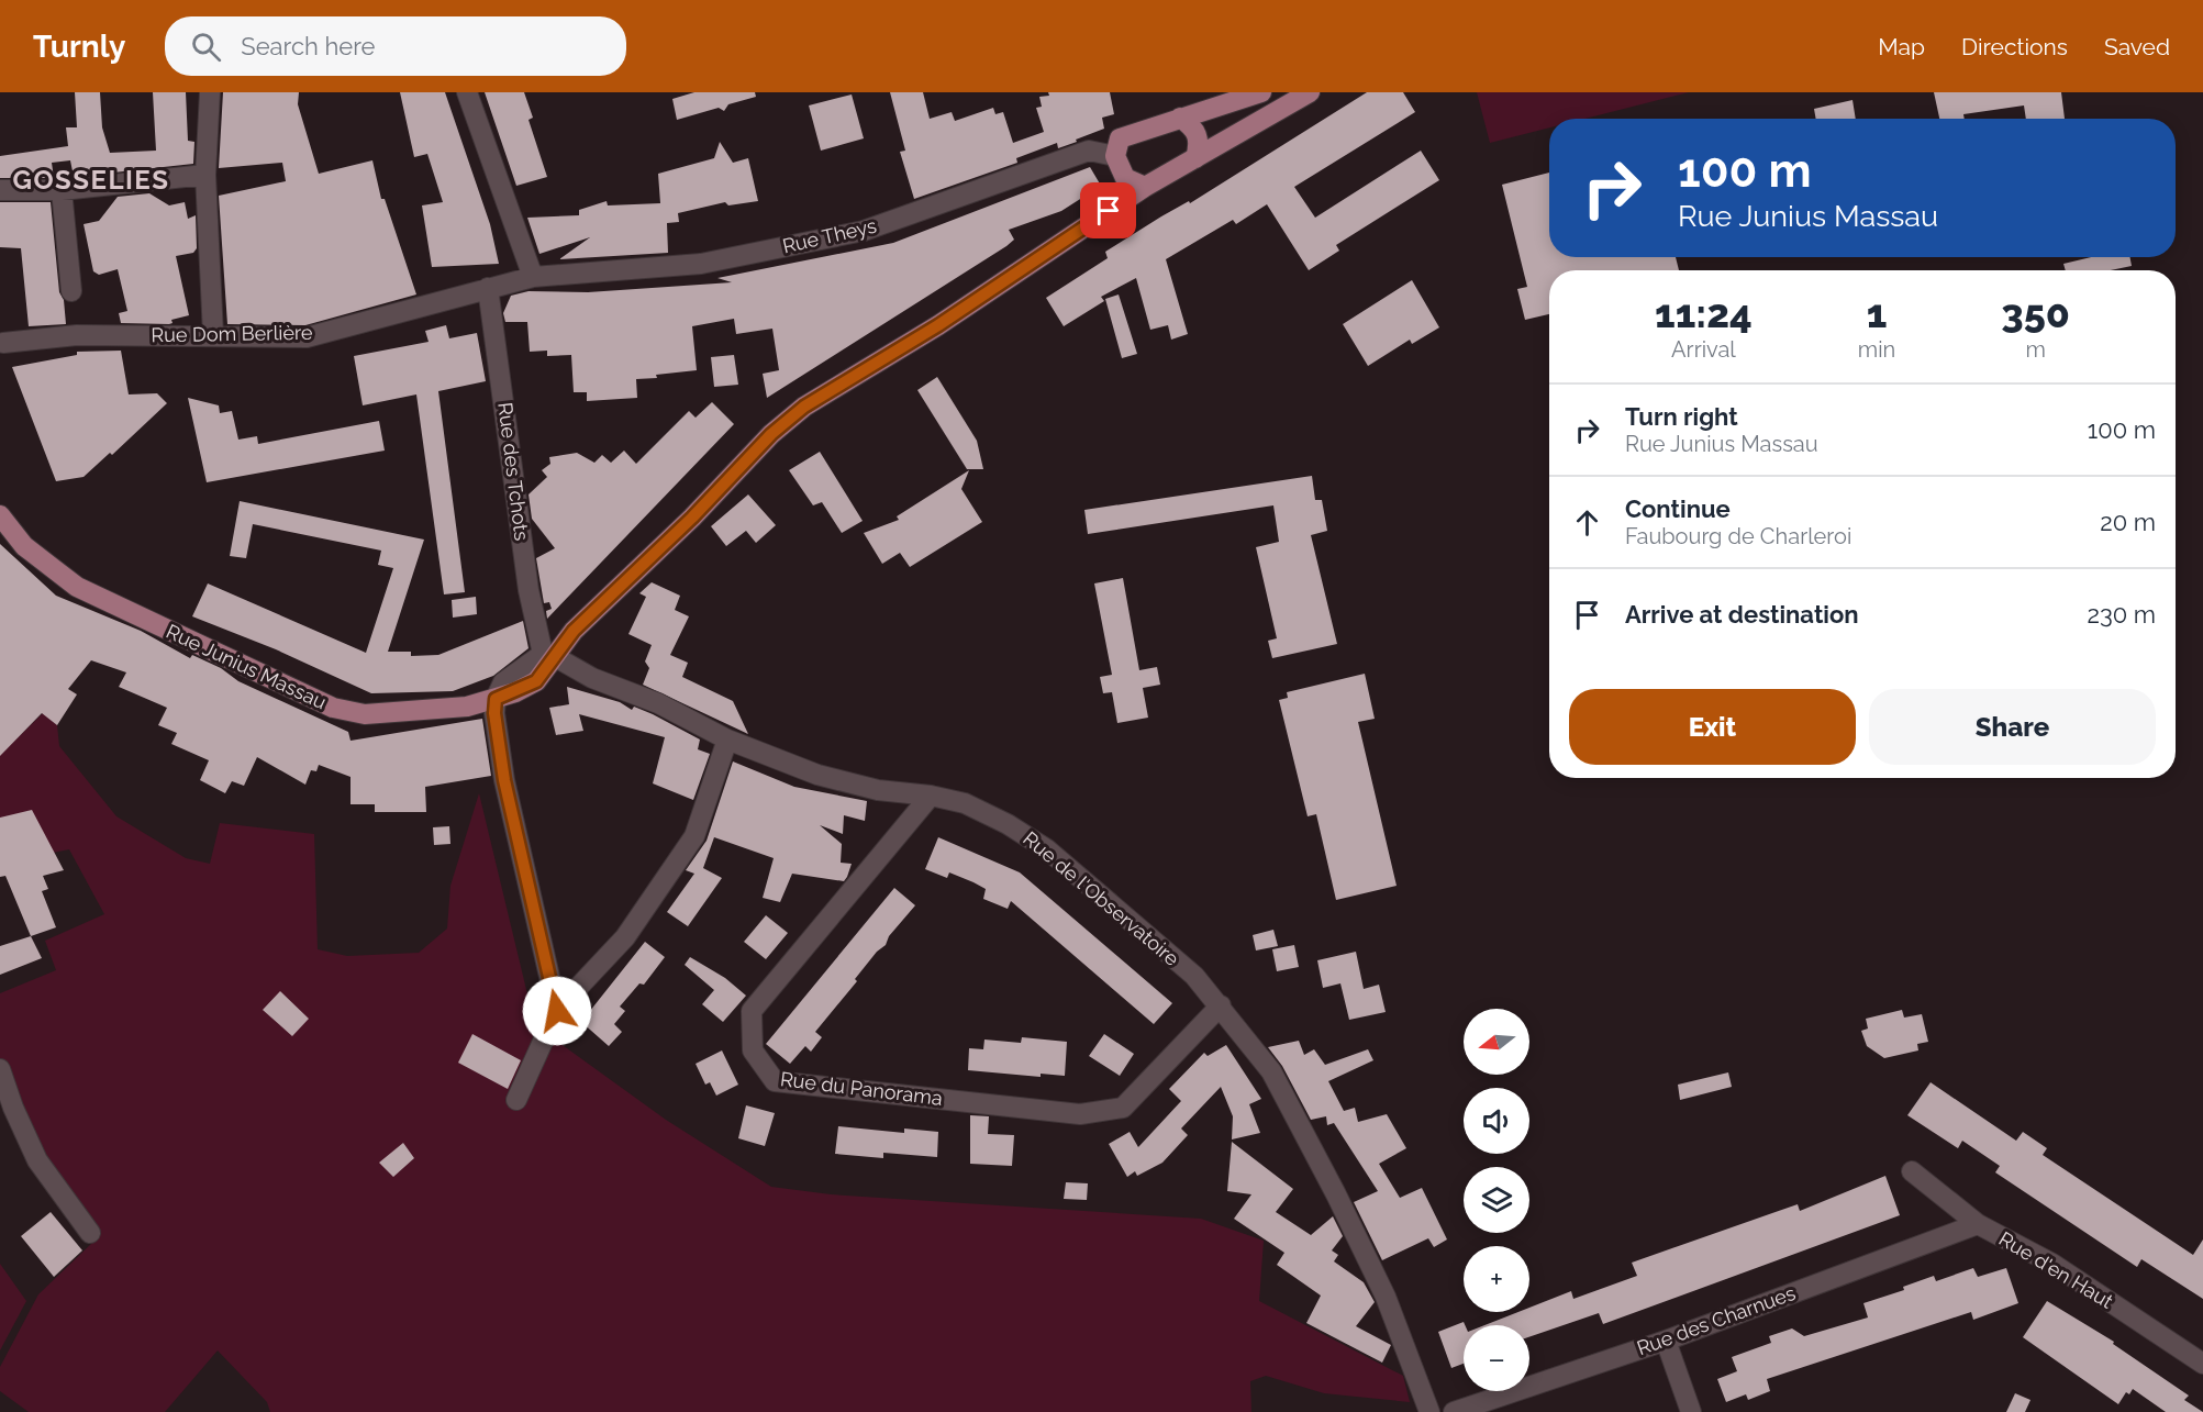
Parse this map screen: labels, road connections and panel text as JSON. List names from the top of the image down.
{
  "streets": {
    "main road": ["Rue Junius Massau"],
    "street": [
      "Rue Theys",
      "Rue Dom Berlière",
      "Rue des Tchots",
      "Rue de l'Observatoire",
      "Rue du Panorama",
      "Rue d'en Haut",
      "Rue des Charnues"
    ]
  },
  "crossings": [
    ["Rue Theys", "Rue Dom Berlière"],
    ["Rue Dom Berlière", "Rue des Tchots"],
    ["Rue des Tchots", "Rue Junius Massau"],
    ["Rue des Tchots", "Rue de l'Observatoire"],
    ["Rue Junius Massau", "Rue de l'Observatoire"],
    ["Rue de l'Observatoire", "Rue du Panorama"],
    ["Rue d'en Haut", "Rue des Charnues"]
  ],
  "districts": ["GOSSELIES"],
  "north": "left",
  "page": {
    "header": "Turnly",
    "search": "Search here",
    "nav": ["Map", "Directions", "Saved"],
    "turn": ["100 m", "Rue Junius Massau"],
    "eta": [
      "11:24",
      "Arrival",
      "1",
      "min",
      "350",
      "m"
    ],
    "list": [
      {
        "name": "Turn right",
        "note": "Rue Junius Massau",
        "value": "100 m"
      },
      {
        "name": "Continue",
        "note": "Faubourg de Charleroi",
        "value": "20 m"
      },
      {
        "name": "Arrive at destination",
        "value": "230 m"
      }
    ],
    "buttons": ["Exit", "Share"],
    "map_buttons": ["+", "−"]
  }
}
